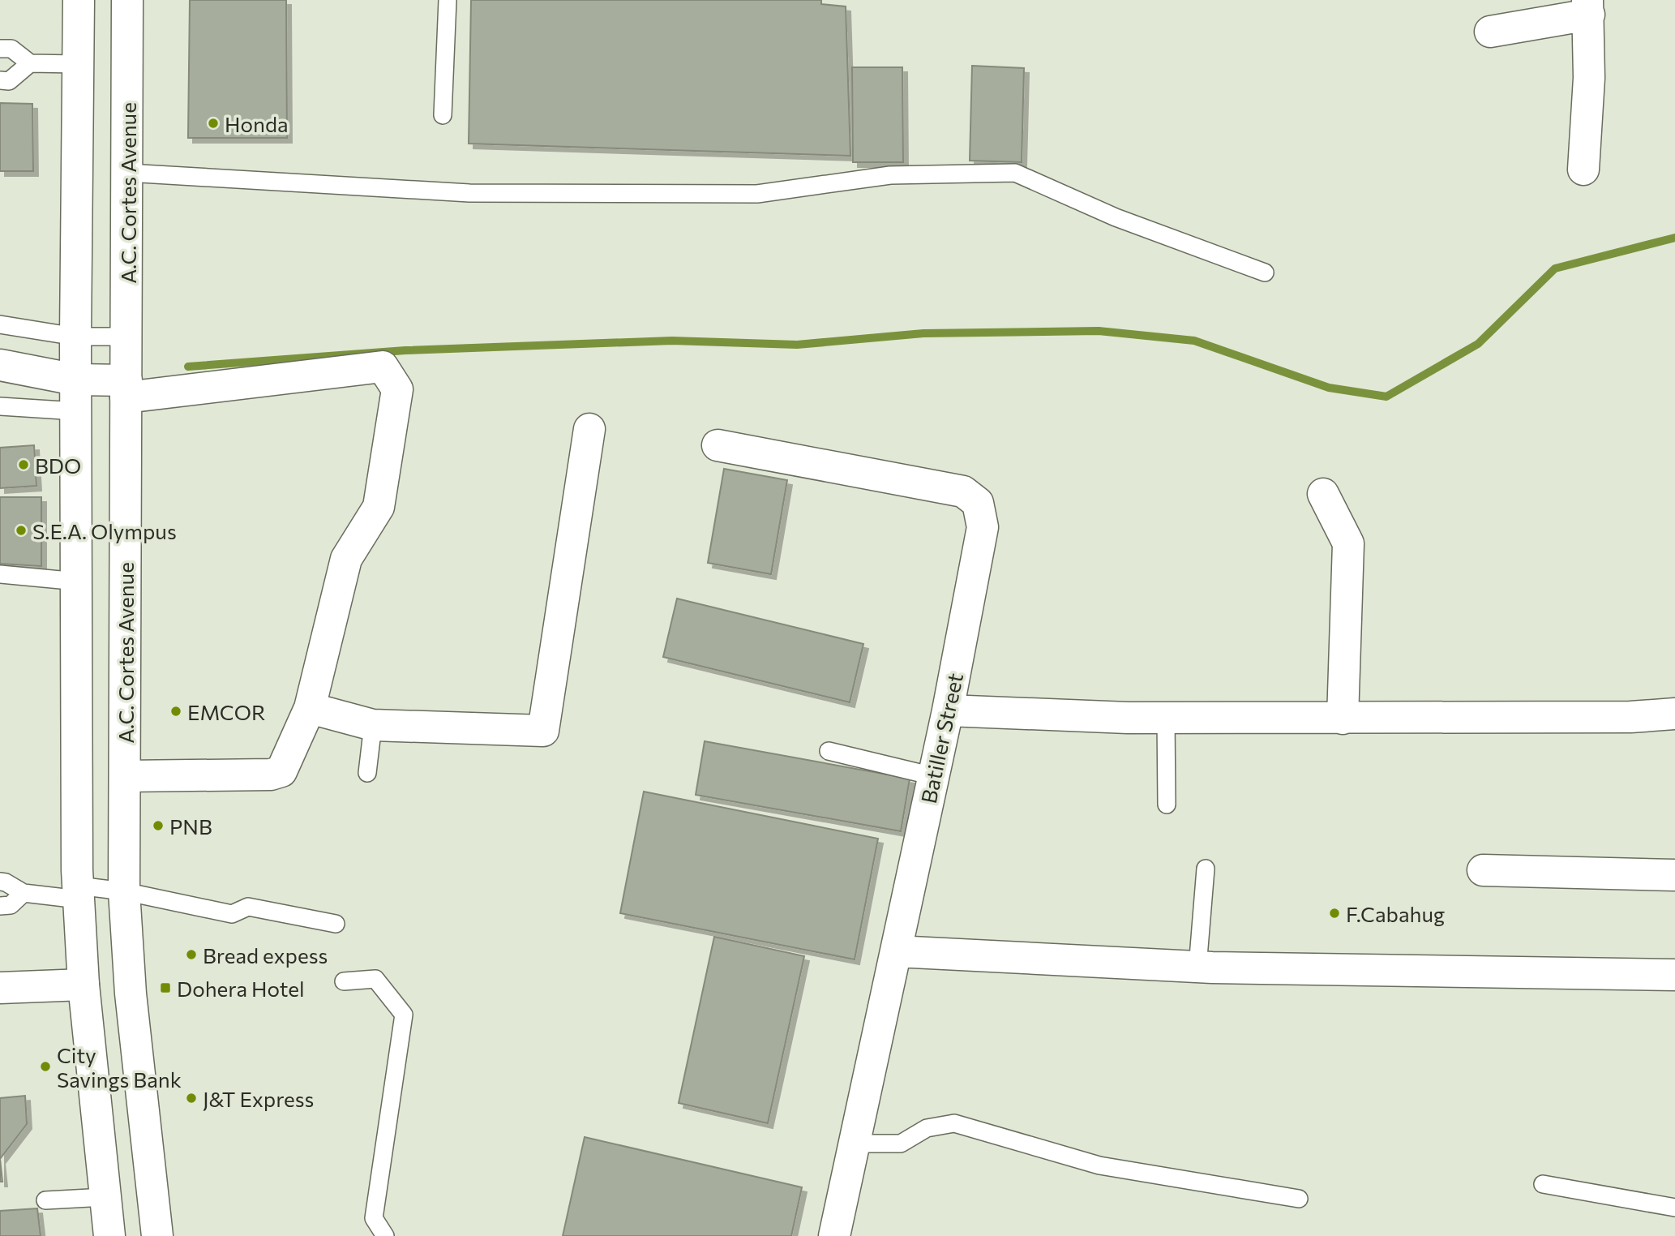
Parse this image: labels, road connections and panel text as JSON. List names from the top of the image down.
{
  "streets": {
    "street": ["A.C. Cortes Avenue", "Batiller Street"]
  },
  "places": {
    "other": [
      "Honda",
      "BDO",
      "S.E.A. Olympus",
      "EMCOR",
      "PNB",
      "F.Cabahug",
      "Bread expess",
      "City Savings Bank",
      "J&T Express"
    ],
    "transit": ["Dohera Hotel"]
  }
}
